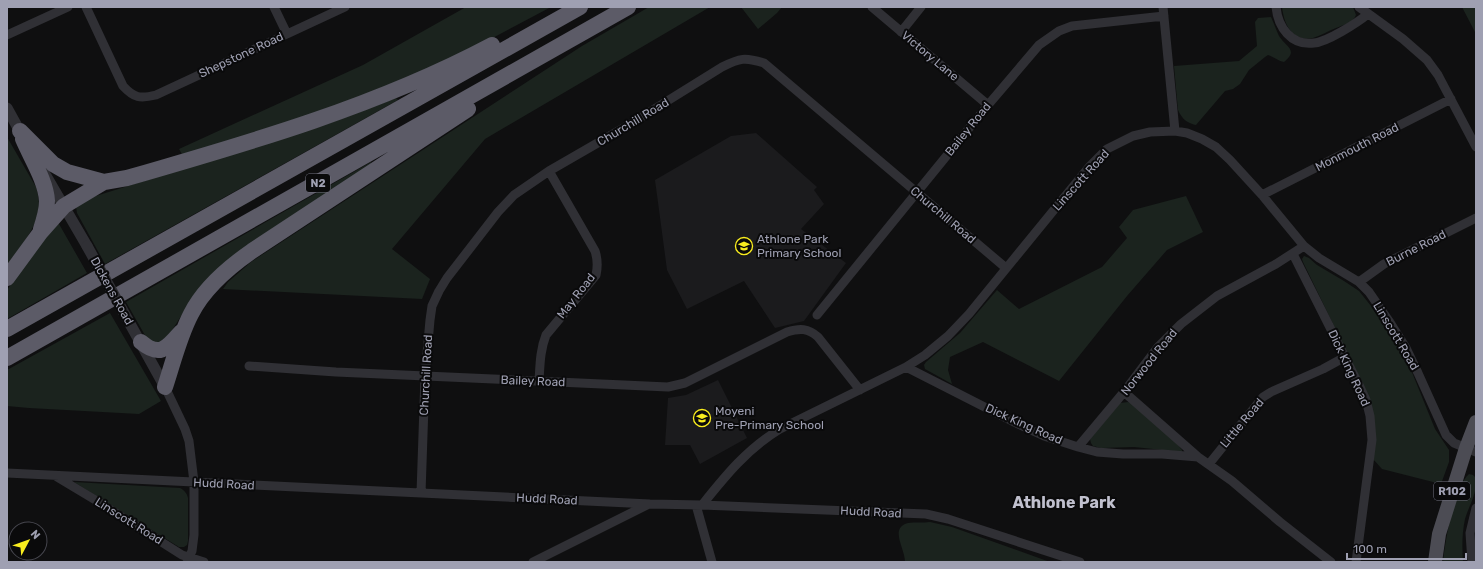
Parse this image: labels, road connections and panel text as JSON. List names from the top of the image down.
{
  "streets": {
    "highway": ["N2"],
    "main road": ["R102"],
    "street": [
      "Shepstone Road",
      "Victory Lane",
      "Churchill Road",
      "Bailey Road",
      "Monmouth Road",
      "Linscott Road",
      "Burne Road",
      "Dickens Road",
      "May Road",
      "Norwood Road",
      "Dick King Road",
      "Little Road",
      "Hudd Road"
    ]
  },
  "crossings": [
    ["Victory Lane", "Bailey Road"],
    ["Churchill Road", "Bailey Road"],
    ["Churchill Road", "Linscott Road"],
    ["Churchill Road", "May Road"],
    ["Churchill Road", "Hudd Road"],
    ["Bailey Road", "Linscott Road"],
    ["Bailey Road", "May Road"],
    ["Monmouth Road", "Linscott Road"],
    ["Linscott Road", "Burne Road"],
    ["Linscott Road", "Dickens Road"],
    ["Linscott Road", "Norwood Road"],
    ["Linscott Road", "Dick King Road"],
    ["Linscott Road", "Hudd Road"],
    ["Linscott Road", "R102"],
    ["Dickens Road", "Hudd Road"],
    ["Norwood Road", "Dick King Road"],
    ["Dick King Road", "Little Road"]
  ],
  "districts": ["Athlone Park"],
  "places": {
    "school or university": ["Athlone Park Primary School", "Moyeni Pre-Primary School"]
  },
  "scale_bar": "100 m",
  "north": "top right"
}
